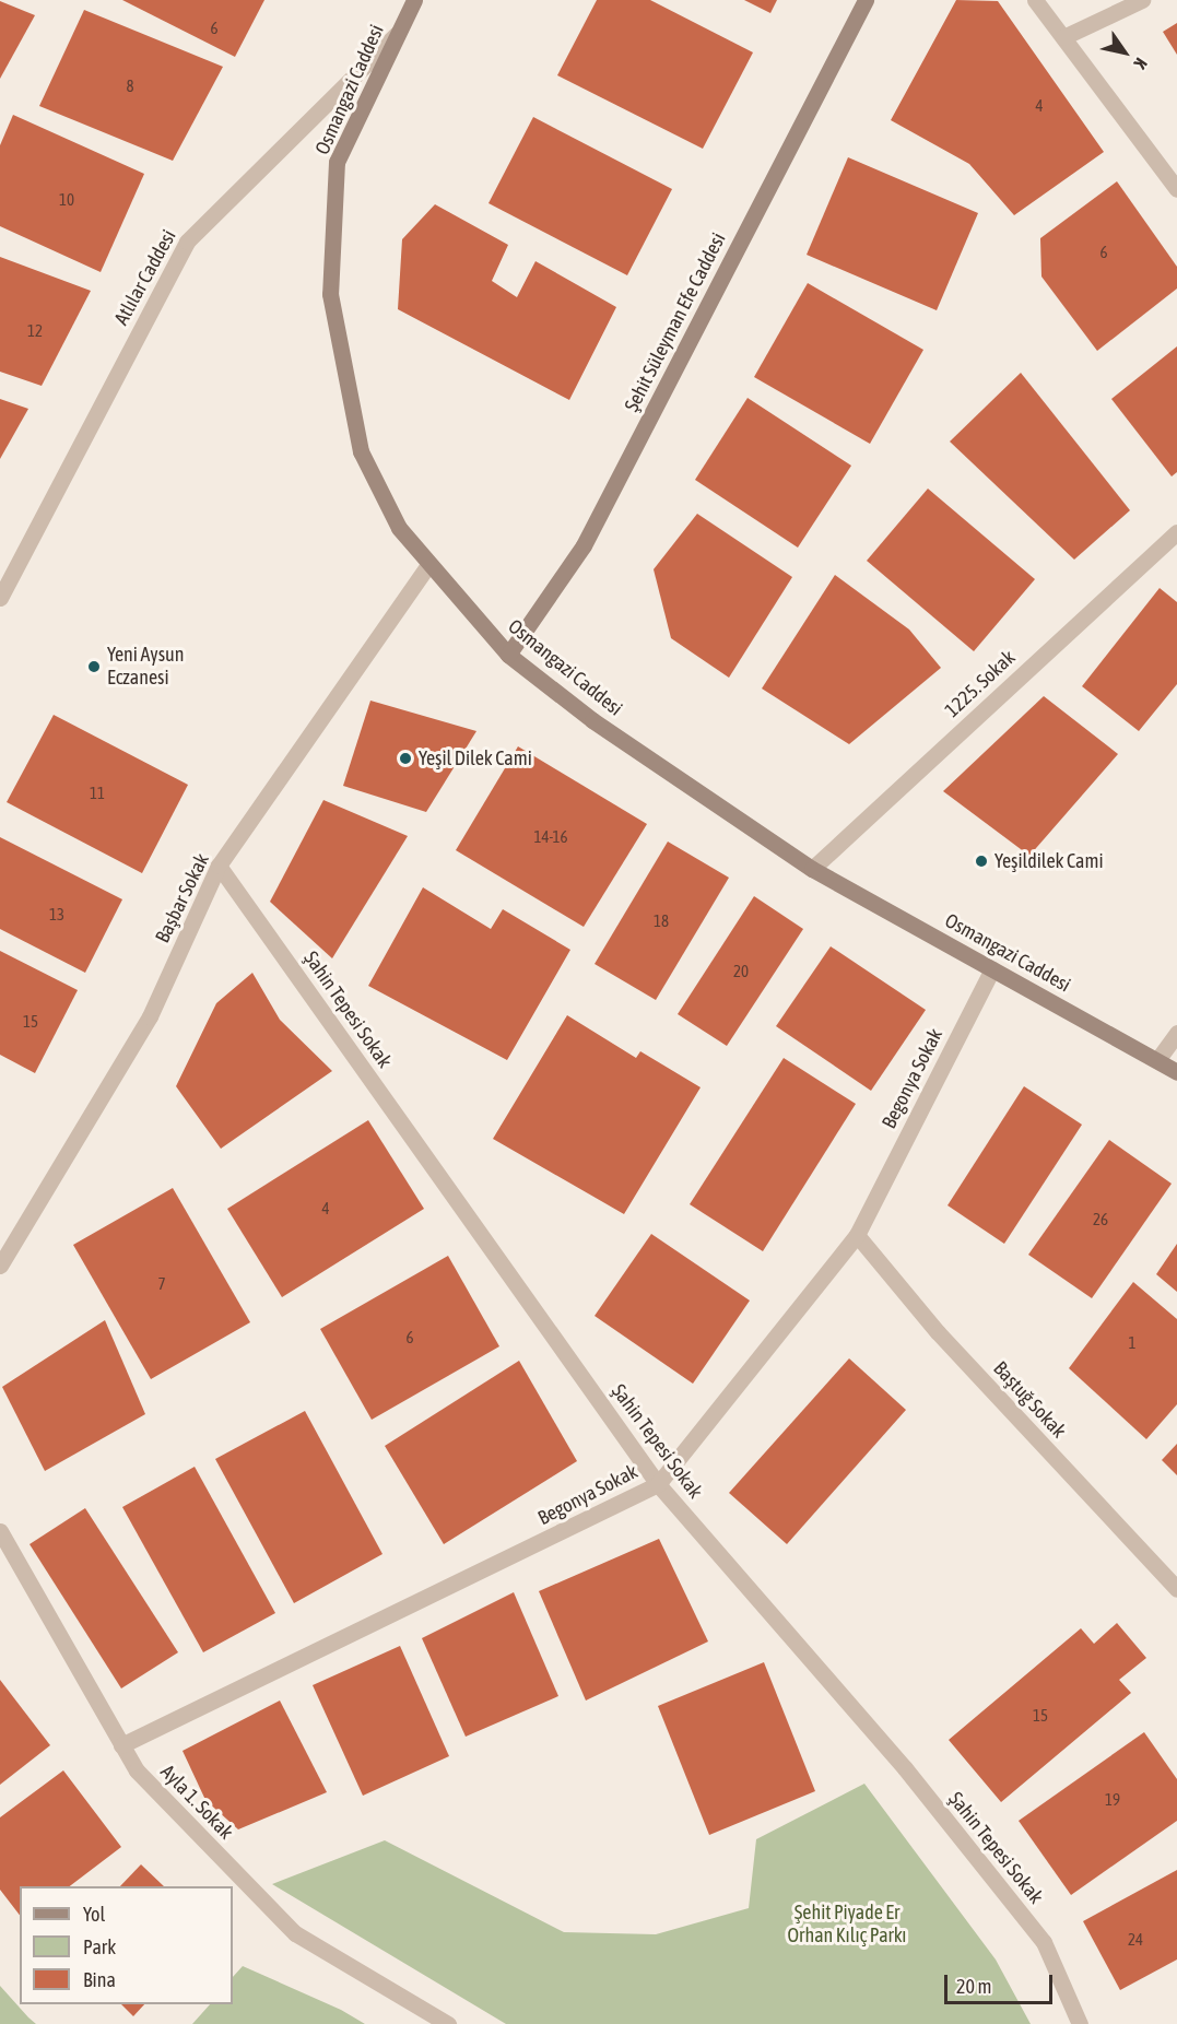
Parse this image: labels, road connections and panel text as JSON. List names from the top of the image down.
{
  "streets": {
    "main road": ["Osmangazi Caddesi", "Şehit Süleyman Efe Caddesi"],
    "street": [
      "Atlılar Caddesi",
      "1225. Sokak",
      "Başbar Sokak",
      "Şahin Tepesi Sokak",
      "Begonya Sokak",
      "Baştuğ Sokak",
      "Ayla 1. Sokak"
    ]
  },
  "crossings": [
    ["Osmangazi Caddesi", "Atlılar Caddesi"],
    ["Osmangazi Caddesi", "Şehit Süleyman Efe Caddesi"],
    ["Osmangazi Caddesi", "1225. Sokak"],
    ["Osmangazi Caddesi", "Başbar Sokak"],
    ["Osmangazi Caddesi", "Begonya Sokak"],
    ["Başbar Sokak", "Şahin Tepesi Sokak"],
    ["Şahin Tepesi Sokak", "Begonya Sokak"],
    ["Begonya Sokak", "Baştuğ Sokak"],
    ["Begonya Sokak", "Ayla 1. Sokak"]
  ],
  "parks": ["Şehit Piyade Er Orhan Kılıç Parkı"],
  "places": ["Yeni Aysun Eczanesi", "Yeşil Dilek Cami", "Yeşildilek Cami"],
  "house_numbers": [
    "6",
    "8",
    "4",
    "10",
    "6",
    "12",
    "11",
    "14-16",
    "13",
    "18",
    "20",
    "15",
    "4",
    "26",
    "7",
    "6",
    "1",
    "15",
    "19",
    "24"
  ],
  "legend": ["Yol", "Park", "Bina"],
  "scale_bar": "20 m",
  "north": "bottom right"
}
